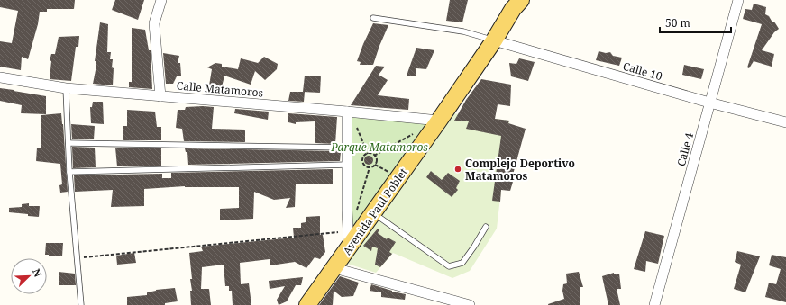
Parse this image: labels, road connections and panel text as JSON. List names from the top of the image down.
{
  "streets": {
    "main road": ["Avenida Paul Poblet"],
    "street": ["Calle 10", "Calle Matamoros", "Calle 4"]
  },
  "crossings": [
    ["Calle 10", "Calle 4"],
    ["Calle 10", "Avenida Paul Poblet"],
    ["Calle Matamoros", "Avenida Paul Poblet"]
  ],
  "parks": ["Parque Matamoros"],
  "places": ["Complejo Deportivo Matamoros"],
  "scale_bar": "50 m",
  "north": "top right"
}
